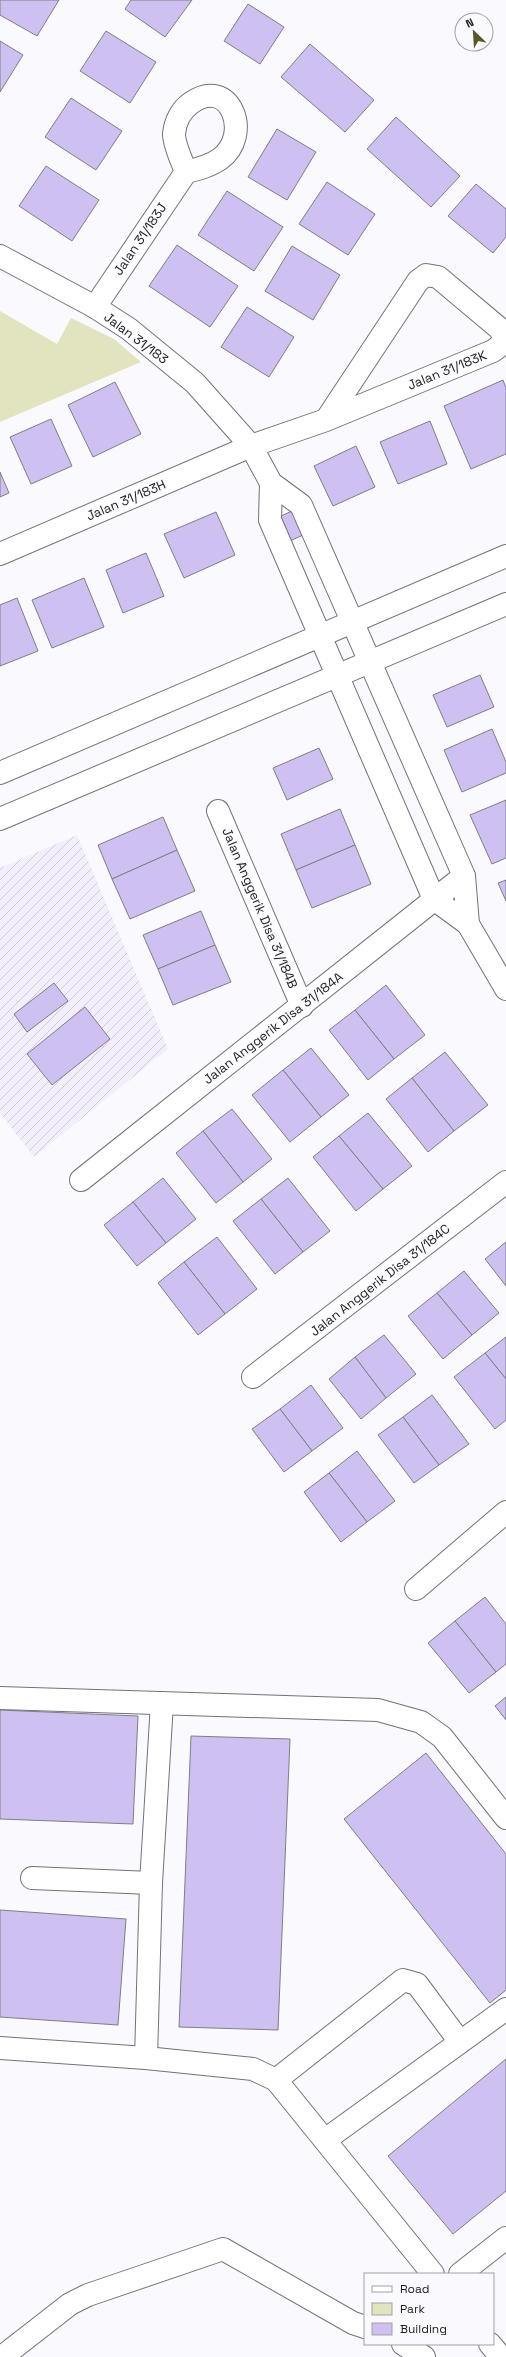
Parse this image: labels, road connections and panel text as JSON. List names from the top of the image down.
{
  "streets": {
    "street": [
      "Jalan 31/183J",
      "Jalan 31/183",
      "Jalan 31/183K",
      "Jalan 31/183H",
      "Jalan Anggerik Disa 31/184B",
      "Jalan Anggerik Disa 31/184A",
      "Jalan Anggerik Disa 31/184C"
    ]
  },
  "crossings": [
    ["Jalan 31/183J", "Jalan 31/183"],
    ["Jalan 31/183", "Jalan 31/183K"],
    ["Jalan 31/183", "Jalan 31/183H"],
    ["Jalan 31/183K", "Jalan 31/183H"],
    ["Jalan Anggerik Disa 31/184B", "Jalan Anggerik Disa 31/184A"]
  ],
  "legend": ["Road", "Park", "Building"],
  "north": "top left"
}
